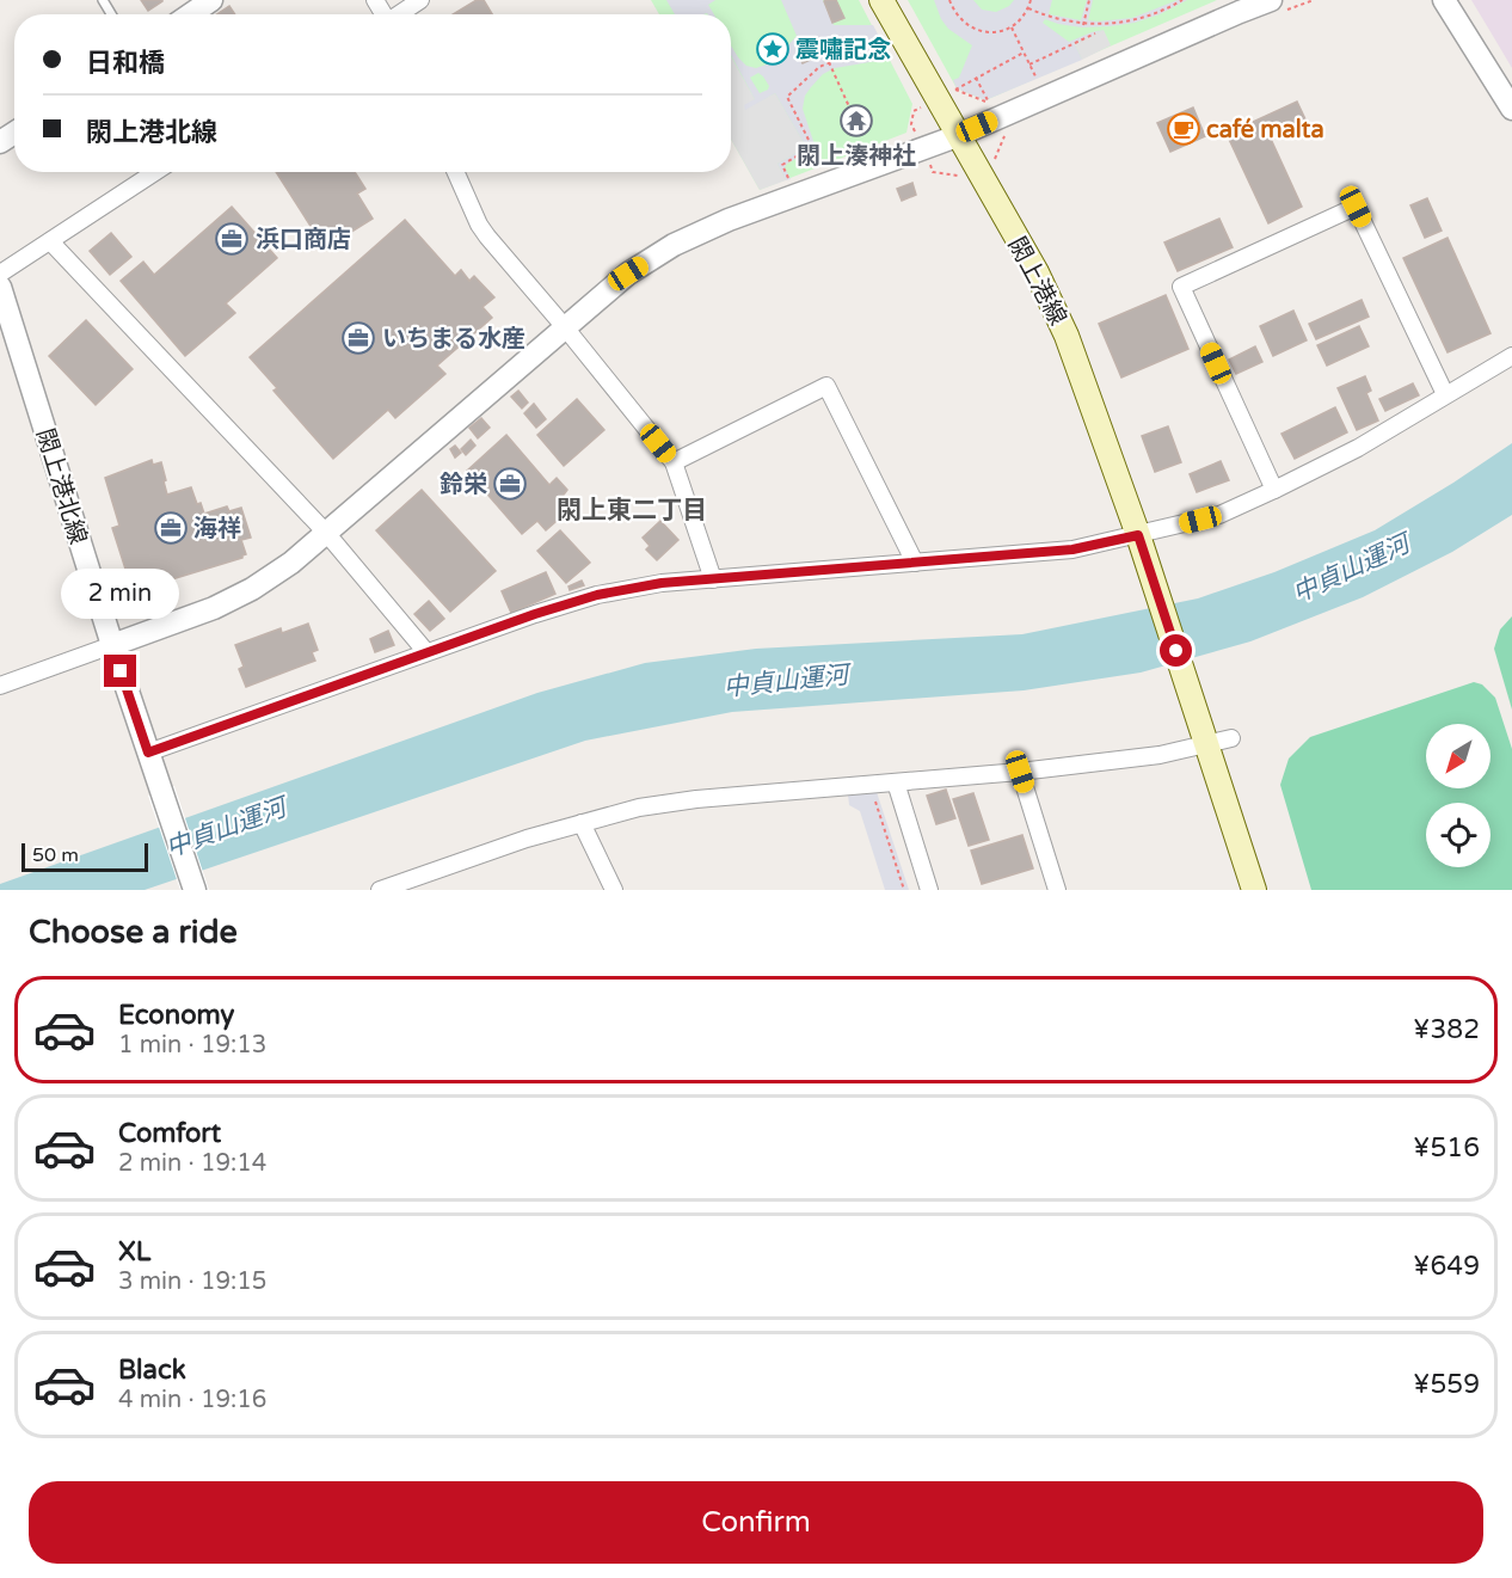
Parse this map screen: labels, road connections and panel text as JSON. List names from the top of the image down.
{
  "streets": {
    "main road": ["閖上港線"],
    "street": ["閖上港北線"]
  },
  "districts": ["閖上東二丁目"],
  "water": ["中貞山運河"],
  "places": {
    "place": ["震嘯記念"],
    "temple": ["閖上湊神社"],
    "cafe": ["café malta"],
    "office": [
      "浜口商店",
      "いちまる水産",
      "鈴栄",
      "海祥"
    ]
  },
  "scale_bar": "50 m",
  "north": "bottom left",
  "page": {
    "banner": ["日和橋", "閖上港北線"],
    "bubble": "2 min",
    "scale": "50 m",
    "heading": "Choose a ride",
    "list": [
      {
        "name": "Economy",
        "note": "1 min · 19:13",
        "value": "¥382"
      },
      {
        "name": "Comfort",
        "note": "2 min · 19:14",
        "value": "¥516"
      },
      {
        "name": "XL",
        "note": "3 min · 19:15",
        "value": "¥649"
      },
      {
        "name": "Black",
        "note": "4 min · 19:16",
        "value": "¥559"
      }
    ],
    "buttons": "Confirm"
  }
}
